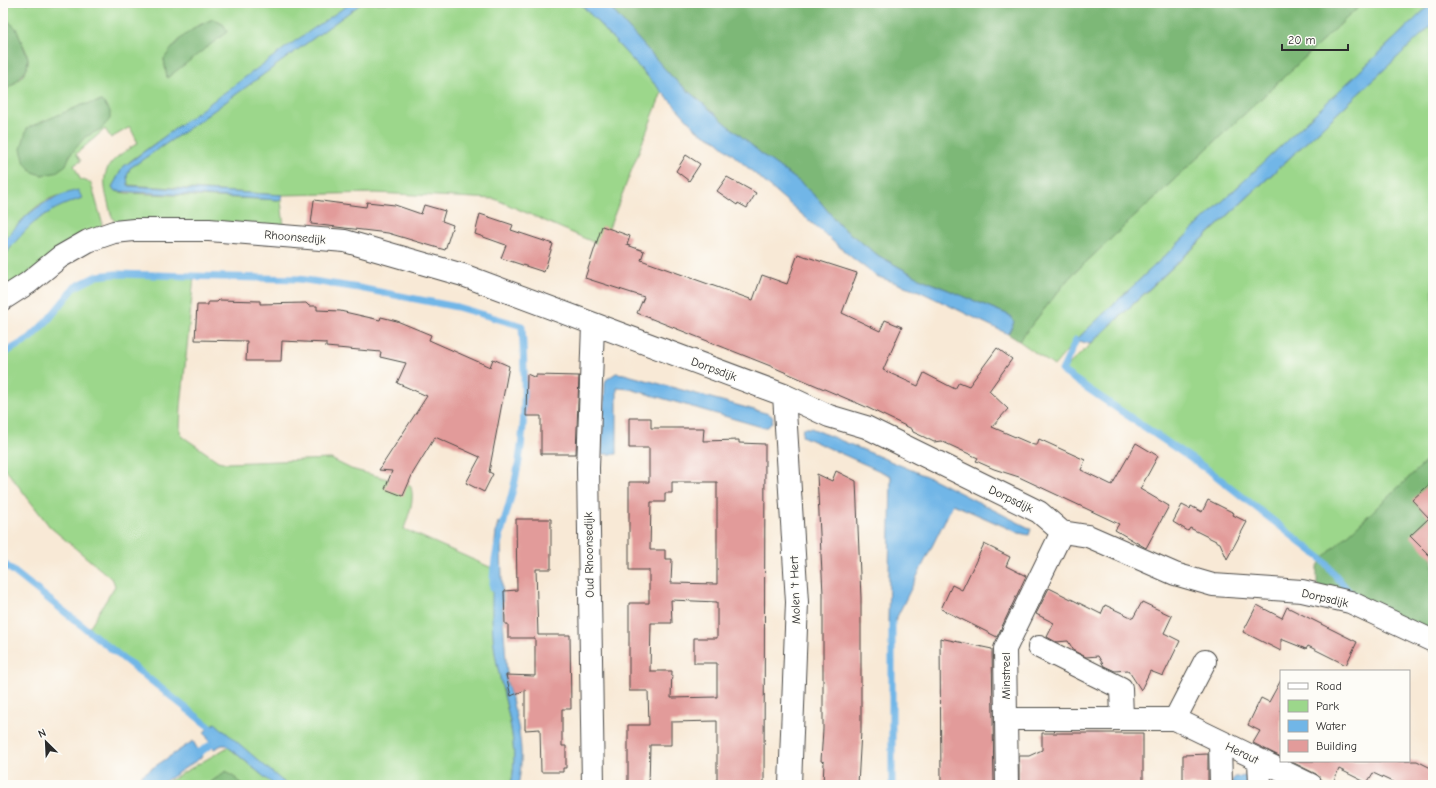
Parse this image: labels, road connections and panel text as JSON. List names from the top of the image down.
{
  "streets": {
    "street": [
      "Rhoonsedijk",
      "Dorpsdijk",
      "Oud Rhoonsedijk",
      "Molen 't Hert",
      "Minstreel",
      "Heraut"
    ]
  },
  "crossings": [
    ["Rhoonsedijk", "Dorpsdijk"],
    ["Rhoonsedijk", "Oud Rhoonsedijk"],
    ["Dorpsdijk", "Oud Rhoonsedijk"],
    ["Dorpsdijk", "Molen 't Hert"],
    ["Dorpsdijk", "Minstreel"],
    ["Minstreel", "Heraut"]
  ],
  "legend": [
    "Road",
    "Park",
    "Water",
    "Building"
  ],
  "scale_bar": "20 m",
  "north": "top left"
}
